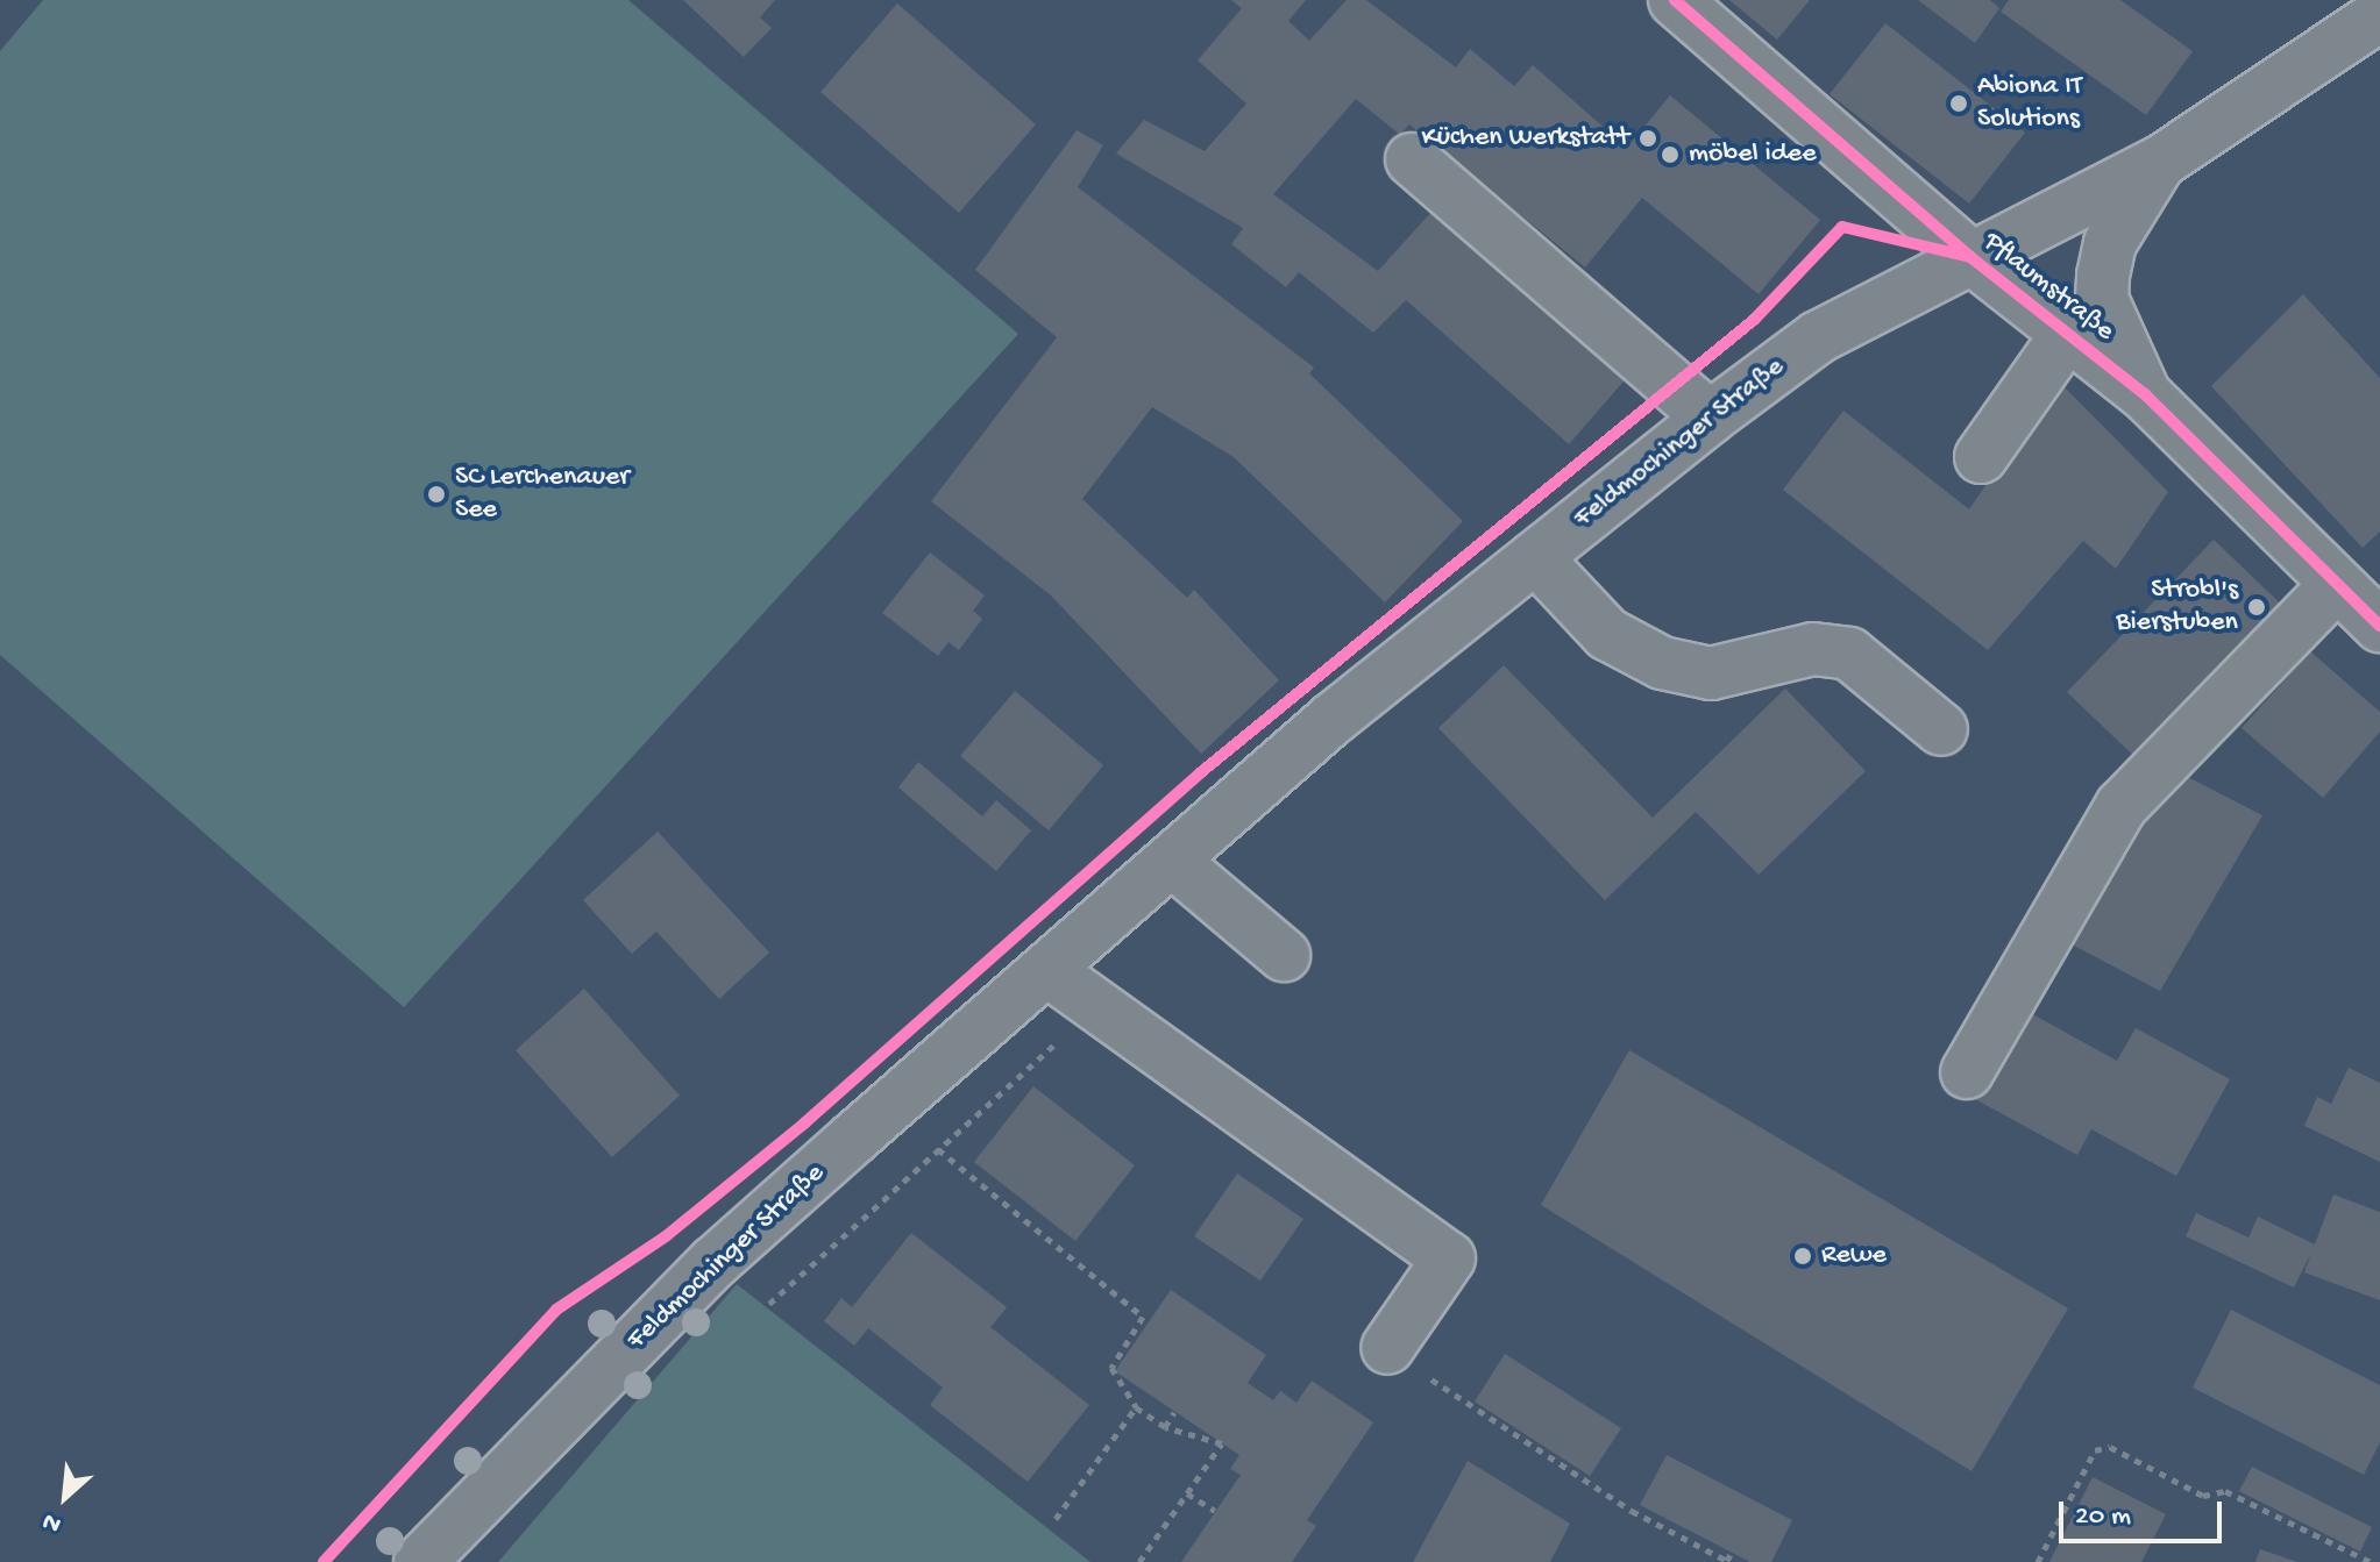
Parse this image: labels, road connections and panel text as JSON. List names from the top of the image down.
{
  "streets": {
    "main road": ["Pflaumstraße", "Feldmochinger Straße"]
  },
  "crossings": [
    ["Pflaumstraße", "Feldmochinger Straße"]
  ],
  "places": [
    "Abiona IT Solutions",
    "Küchen Werkstatt",
    "möbel idee",
    "SC Lerchenauer See",
    "Strobl's Bierstuben",
    "Rewe"
  ],
  "scale_bar": "20 m",
  "north": "bottom left"
}
